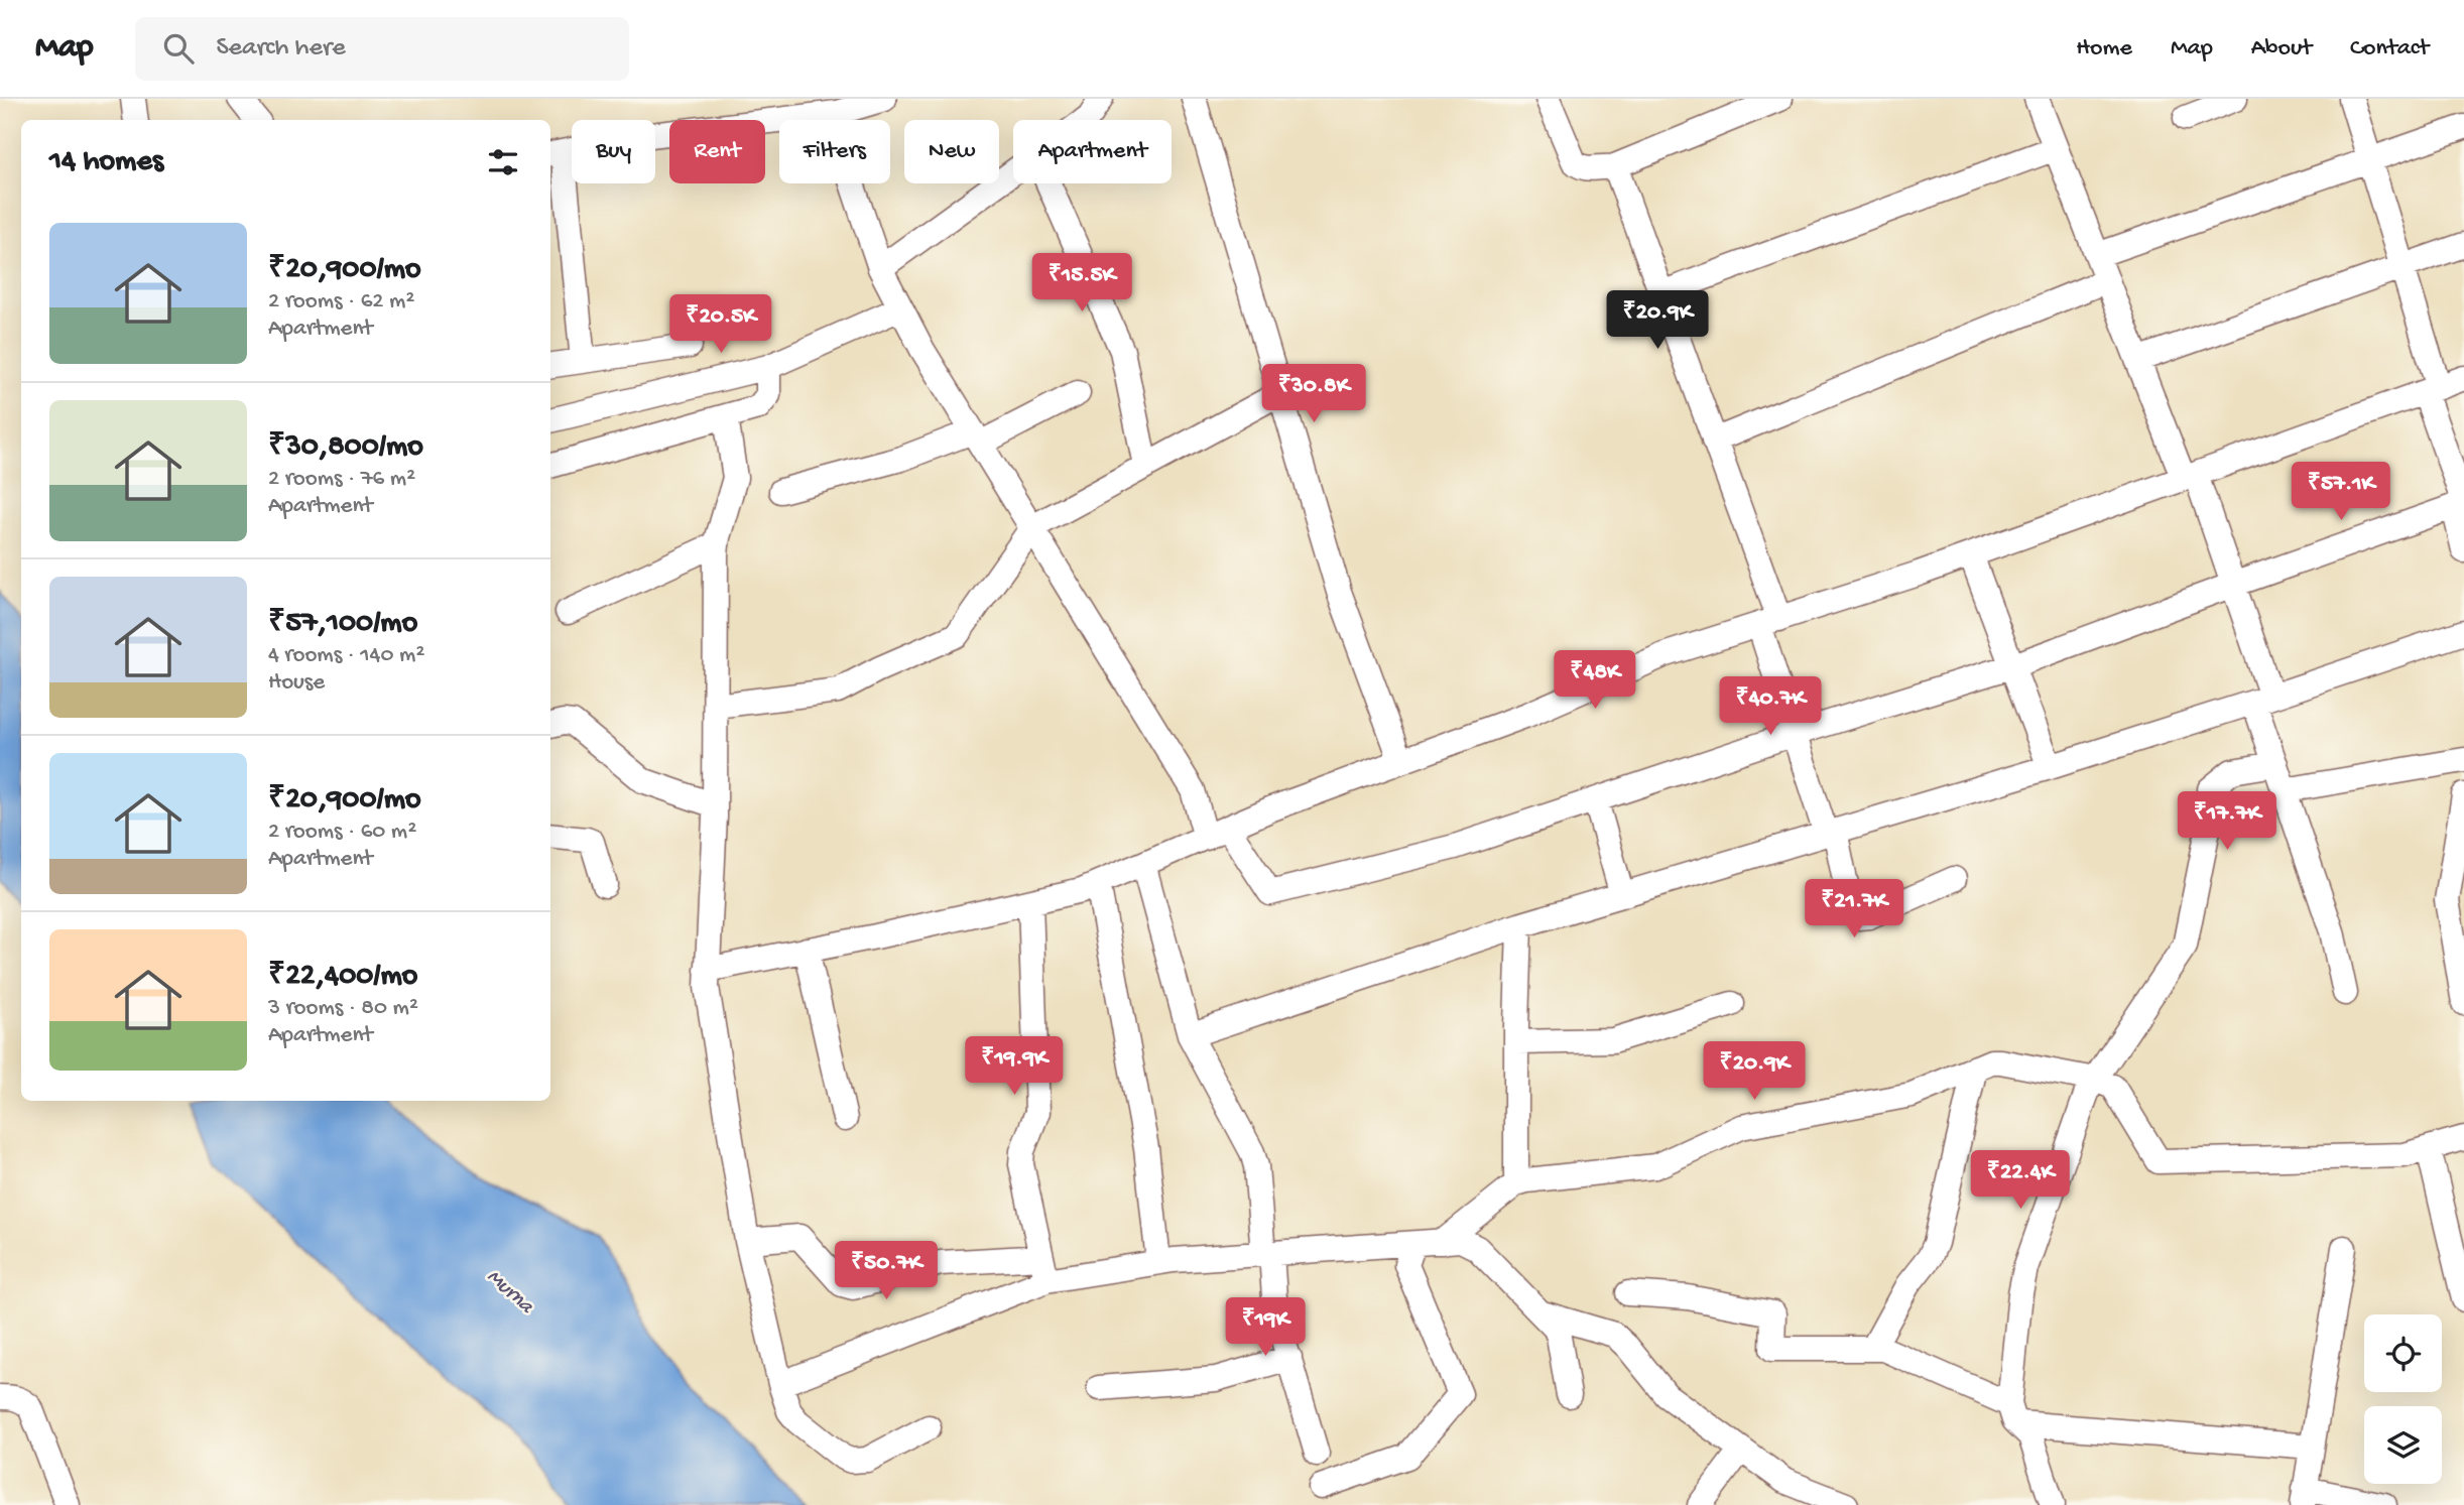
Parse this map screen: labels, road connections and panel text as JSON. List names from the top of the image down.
{
  "water": ["Murna"],
  "page": {
    "header": "Map",
    "search": "Search here",
    "nav": [
      "Home",
      "Map",
      "About",
      "Contact"
    ],
    "chip": [
      "Buy",
      "Rent",
      "Filters",
      "New",
      "Apartment"
    ],
    "heading": "14 homes",
    "list": [
      {
        "name": "₹20,900/mo",
        "note": "2 rooms · 62 m² · Apartment"
      },
      {
        "name": "₹30,800/mo",
        "note": "2 rooms · 76 m² · Apartment"
      },
      {
        "name": "₹57,100/mo",
        "note": "4 rooms · 140 m² · House"
      },
      {
        "name": "₹20,900/mo",
        "note": "2 rooms · 60 m² · Apartment"
      },
      {
        "name": "₹22,400/mo",
        "note": "3 rooms · 80 m² · Apartment"
      }
    ],
    "price": [
      "₹15.5K",
      "₹20.9K",
      "₹20.5K",
      "₹30.8K",
      "₹57.1K",
      "₹48K",
      "₹40.7K",
      "₹17.7K",
      "₹21.7K",
      "₹19.9K",
      "₹20.9K",
      "₹22.4K",
      "₹50.7K",
      "₹19K"
    ]
  }
}
